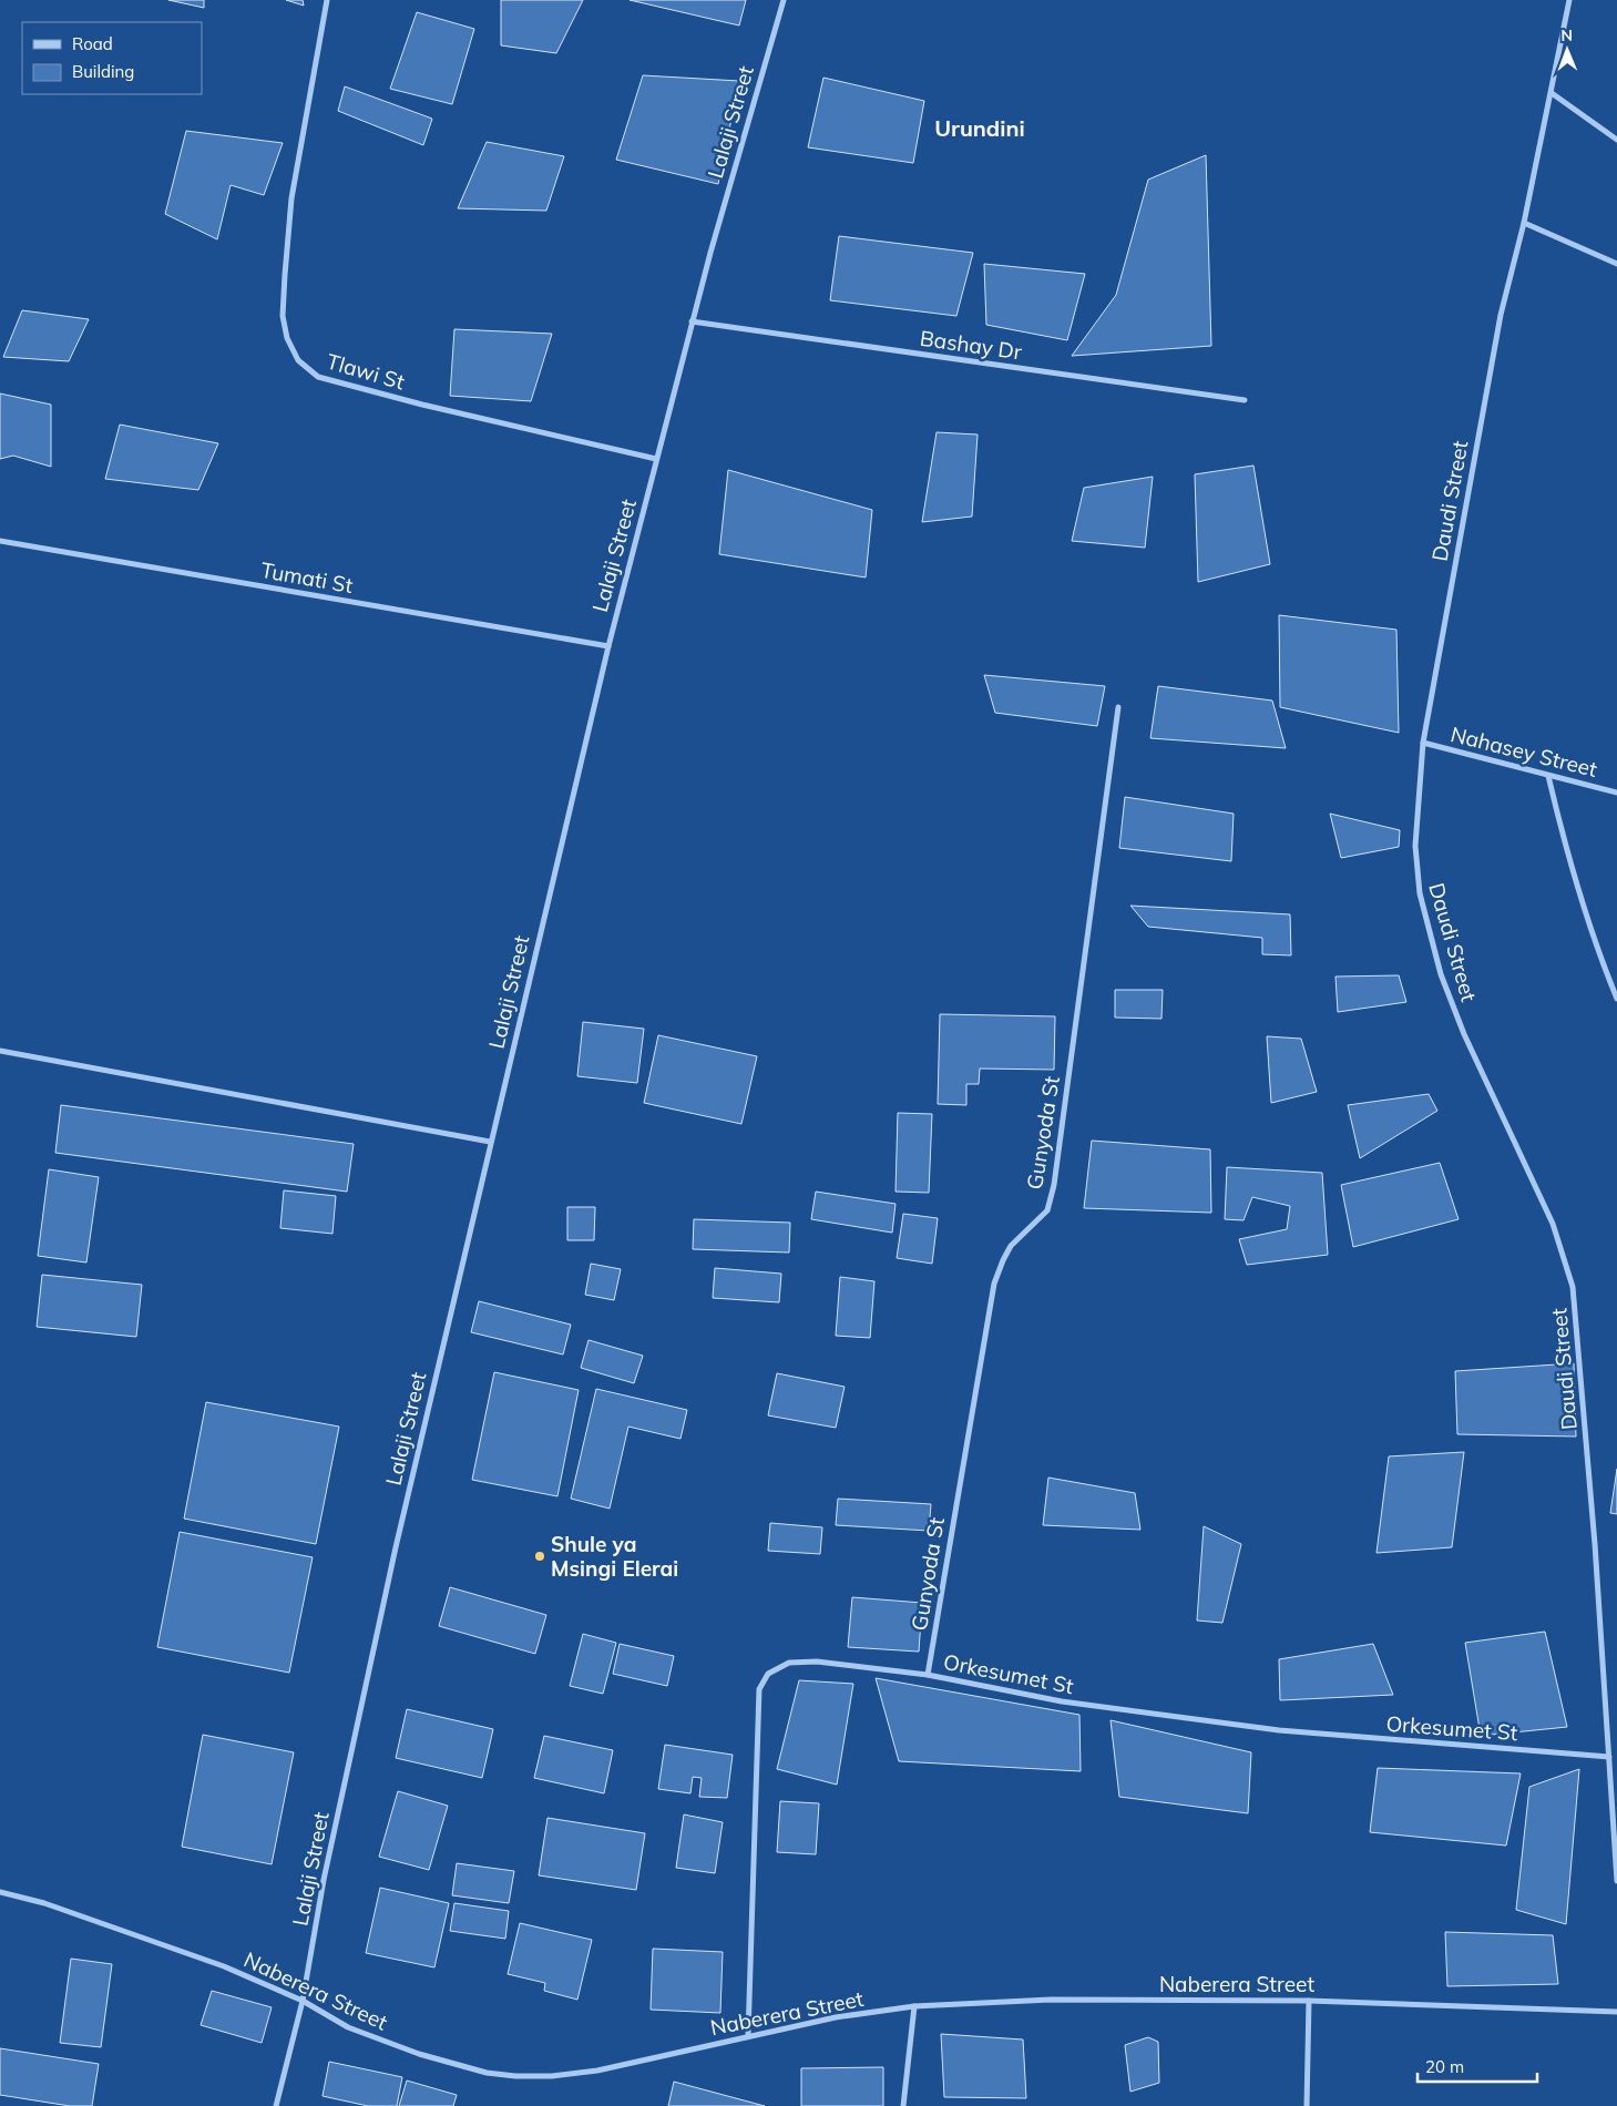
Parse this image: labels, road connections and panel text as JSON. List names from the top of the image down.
{
  "streets": {
    "street": [
      "Lalaji Street",
      "Bashay Dr",
      "Tlawi St",
      "Daudi Street",
      "Tumati St",
      "Nahasey Street",
      "Gunyoda St",
      "Orkesumet St",
      "Naberera Street"
    ]
  },
  "crossings": [
    ["Lalaji Street", "Bashay Dr"],
    ["Lalaji Street", "Tlawi St"],
    ["Lalaji Street", "Tumati St"],
    ["Lalaji Street", "Naberera Street"],
    ["Daudi Street", "Nahasey Street"],
    ["Daudi Street", "Orkesumet St"],
    ["Gunyoda St", "Orkesumet St"],
    ["Orkesumet St", "Naberera Street"]
  ],
  "districts": ["Urundini"],
  "places": ["Shule ya Msingi Elerai"],
  "legend": ["Road", "Building"],
  "scale_bar": "20 m",
  "north": "top"
}
